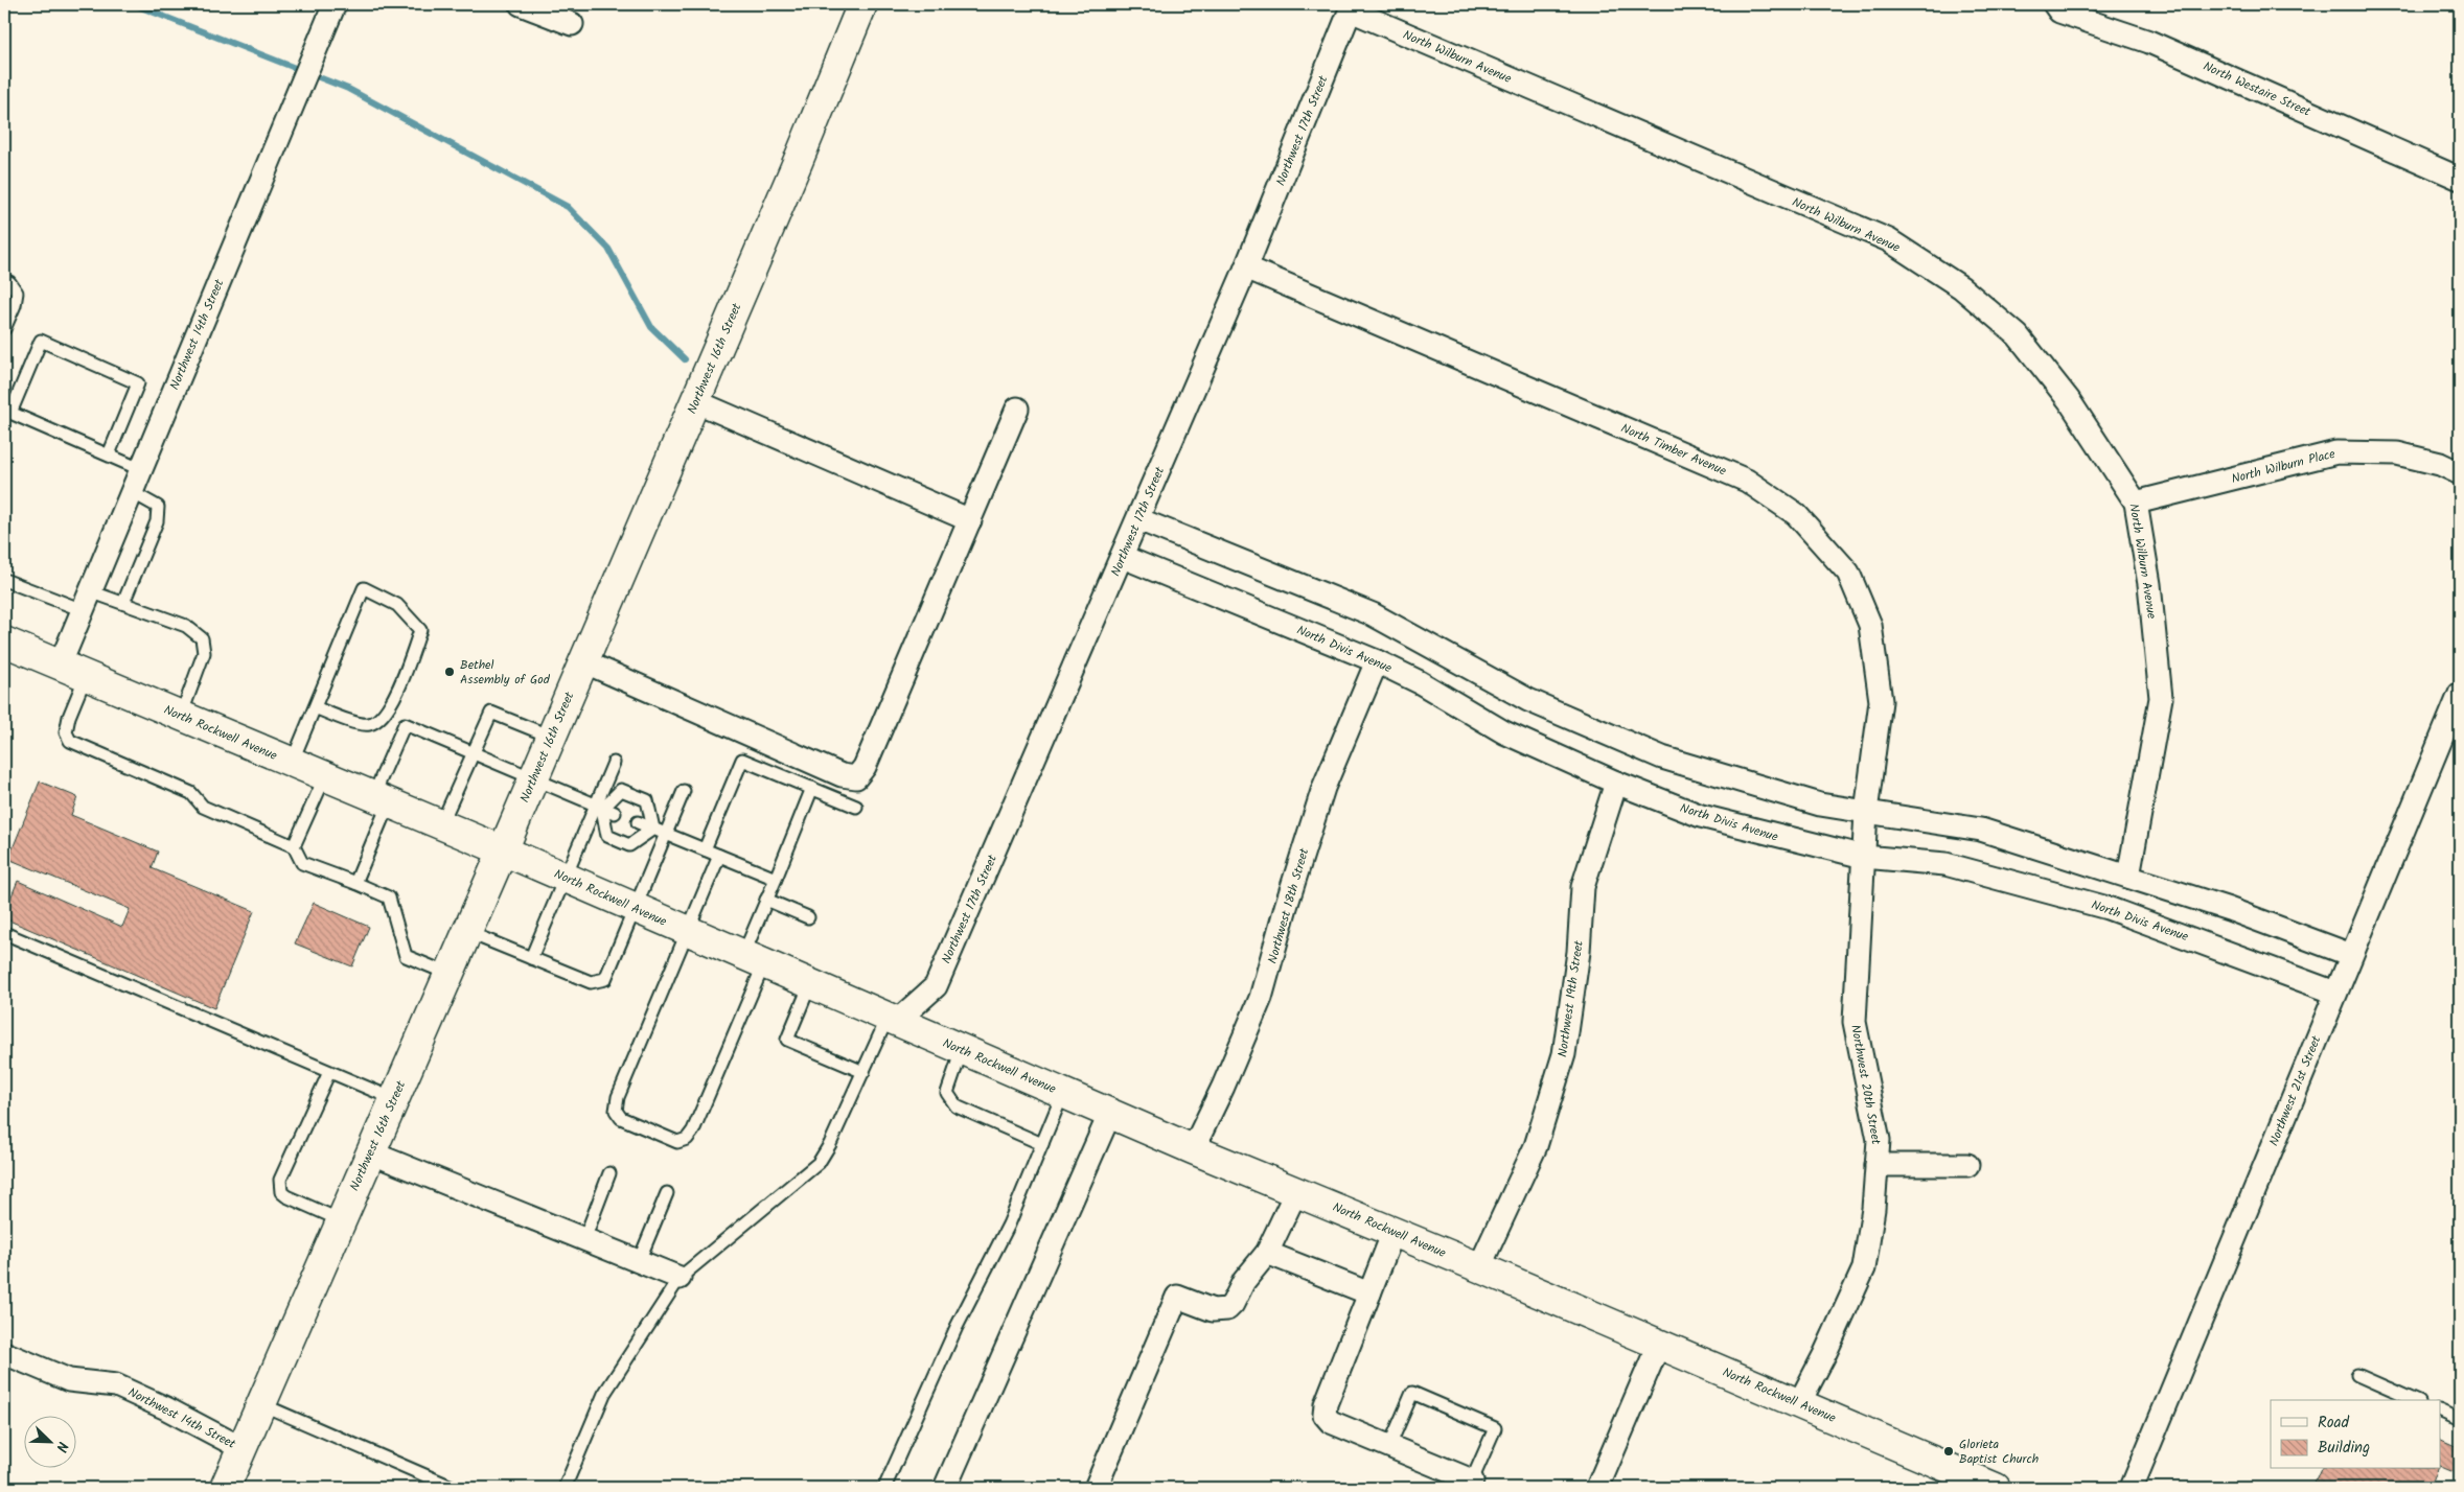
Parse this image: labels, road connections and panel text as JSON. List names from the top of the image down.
{
  "streets": {
    "main road": ["Northwest 16th Street", "North Rockwell Avenue"],
    "street": [
      "North Wilburn Avenue",
      "North Westaire Street",
      "Northwest 17th Street",
      "Northwest 14th Street",
      "North Timber Avenue",
      "North Wilburn Place",
      "North Divis Avenue",
      "Northwest 18th Street",
      "Northwest 19th Street",
      "Northwest 20th Street",
      "Northwest 21st Street"
    ]
  },
  "crossings": [
    ["North Wilburn Avenue", "Northwest 17th Street"],
    ["North Wilburn Avenue", "North Wilburn Place"],
    ["Northwest 17th Street", "North Timber Avenue"],
    ["Northwest 17th Street", "North Divis Avenue"],
    ["Northwest 17th Street", "North Rockwell Avenue"],
    ["Northwest 14th Street", "Northwest 16th Street"],
    ["Northwest 14th Street", "North Rockwell Avenue"],
    ["Northwest 16th Street", "North Rockwell Avenue"],
    ["North Timber Avenue", "Northwest 20th Street"],
    ["North Divis Avenue", "Northwest 18th Street"],
    ["North Divis Avenue", "Northwest 19th Street"],
    ["North Divis Avenue", "Northwest 20th Street"],
    ["North Divis Avenue", "Northwest 21st Street"],
    ["North Rockwell Avenue", "Northwest 18th Street"],
    ["North Rockwell Avenue", "Northwest 19th Street"],
    ["North Rockwell Avenue", "Northwest 20th Street"]
  ],
  "places": ["Bethel Assembly of God", "Glorieta Baptist Church"],
  "legend": ["Road", "Building"],
  "north": "bottom right"
}
